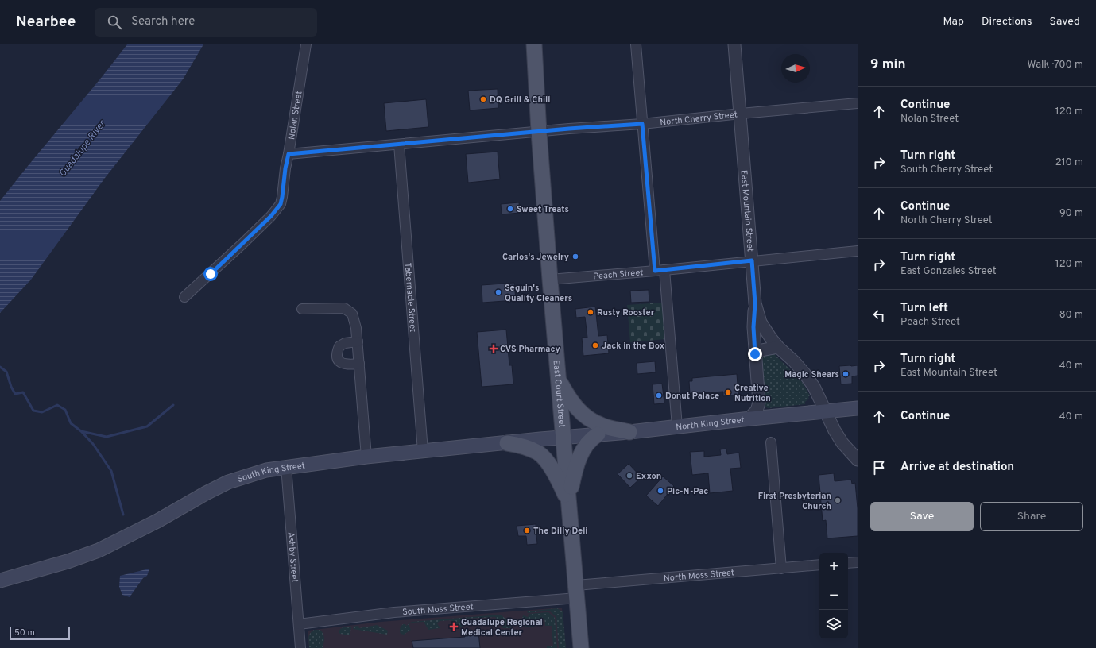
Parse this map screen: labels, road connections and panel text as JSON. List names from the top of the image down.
{
  "streets": {
    "main road": ["East Court Street", "North King Street", "South King Street"],
    "street": [
      "Nolan Street",
      "North Cherry Street",
      "East Mountain Street",
      "Peach Street",
      "Tabernacle Street",
      "Ashby Street",
      "North Moss Street",
      "South Moss Street"
    ]
  },
  "crossings": [
    ["Nolan Street", "North Cherry Street"],
    ["North Cherry Street", "East Mountain Street"],
    ["North Cherry Street", "Tabernacle Street"],
    ["North Cherry Street", "East Court Street"],
    ["East Mountain Street", "Peach Street"],
    ["East Mountain Street", "North King Street"],
    ["Peach Street", "East Court Street"],
    ["Tabernacle Street", "South King Street"],
    ["East Court Street", "North King Street"],
    ["East Court Street", "South King Street"],
    ["East Court Street", "North Moss Street"],
    ["East Court Street", "South Moss Street"],
    ["North King Street", "South King Street"],
    ["South King Street", "Ashby Street"],
    ["Ashby Street", "South Moss Street"],
    ["North Moss Street", "South Moss Street"]
  ],
  "water": ["Guadalupe River"],
  "places": {
    "other": [
      "DQ Grill & Chill",
      "Sweet Treats",
      "Carlos's Jewelry",
      "Seguin's Quality Cleaners",
      "Rusty Rooster",
      "Jack in the Box",
      "Magic Shears",
      "Creative Nutrition",
      "Donut Palace",
      "Exxon",
      "Pic-N-Pac",
      "First Presbyterian Church",
      "The Dilly Deli"
    ],
    "health": ["CVS Pharmacy", "Guadalupe Regional Medical Center"]
  },
  "scale_bar": "50 m",
  "north": "right",
  "page": {
    "header": "Nearbee",
    "search": "Search here",
    "nav": ["Map", "Directions", "Saved"],
    "heading": ["9 min", "Walk · 700 m"],
    "list": [
      ["Continue", "Nolan Street", "120 m"],
      ["Turn right", "South Cherry Street", "210 m"],
      ["Continue", "North Cherry Street", "90 m"],
      ["Turn right", "East Gonzales Street", "120 m"],
      ["Turn left", "Peach Street", "80 m"],
      ["Turn right", "East Mountain Street", "40 m"],
      ["Continue", "40 m"],
      "Arrive at destination"
    ],
    "buttons": ["Save", "Share"],
    "map_buttons": ["+", "−"],
    "scale": "50 m"
  }
}
